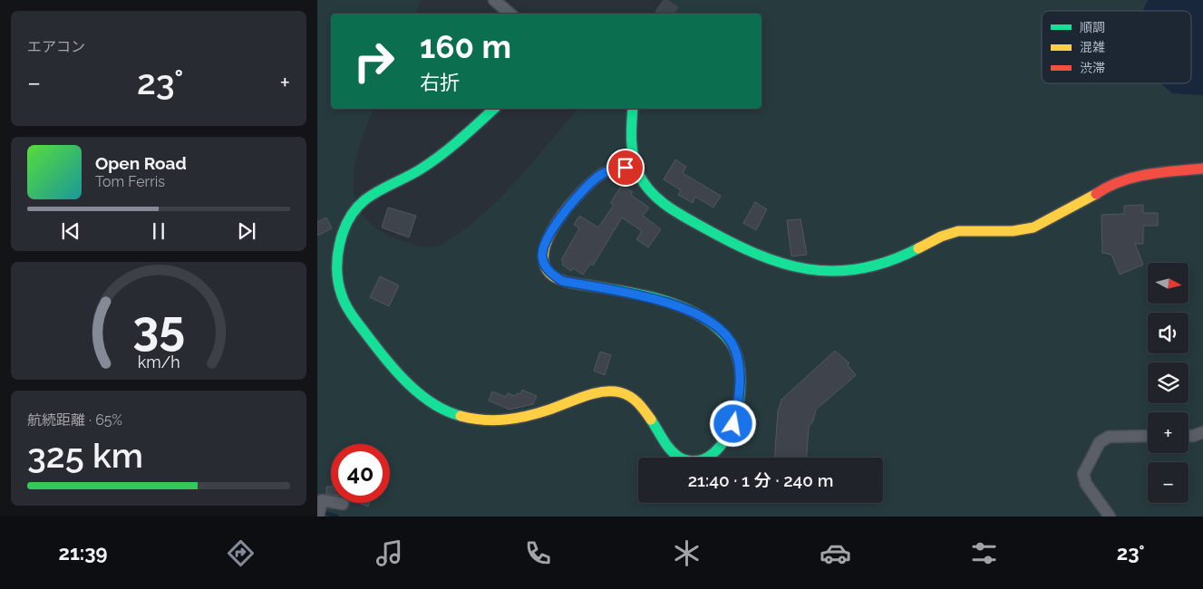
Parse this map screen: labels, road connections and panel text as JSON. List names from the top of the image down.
{
  "legend": ["順調", "混雑", "渋滞"],
  "north": "right",
  "page": {
    "tile": [
      "エアコン",
      ["航続距離 · 65%", "325 km"]
    ],
    "turn": ["160 m", "右折"],
    "heat": ["−", "23°", "+"],
    "song": ["Open Road", "Tom Ferris"],
    "map_buttons": ["+", "−"],
    "limit": "40",
    "trip": "21:40 · 1 分 · 240 m",
    "tabs": ["21:39", "23°"],
    "gauge": ["35", "km/h"]
  }
}
